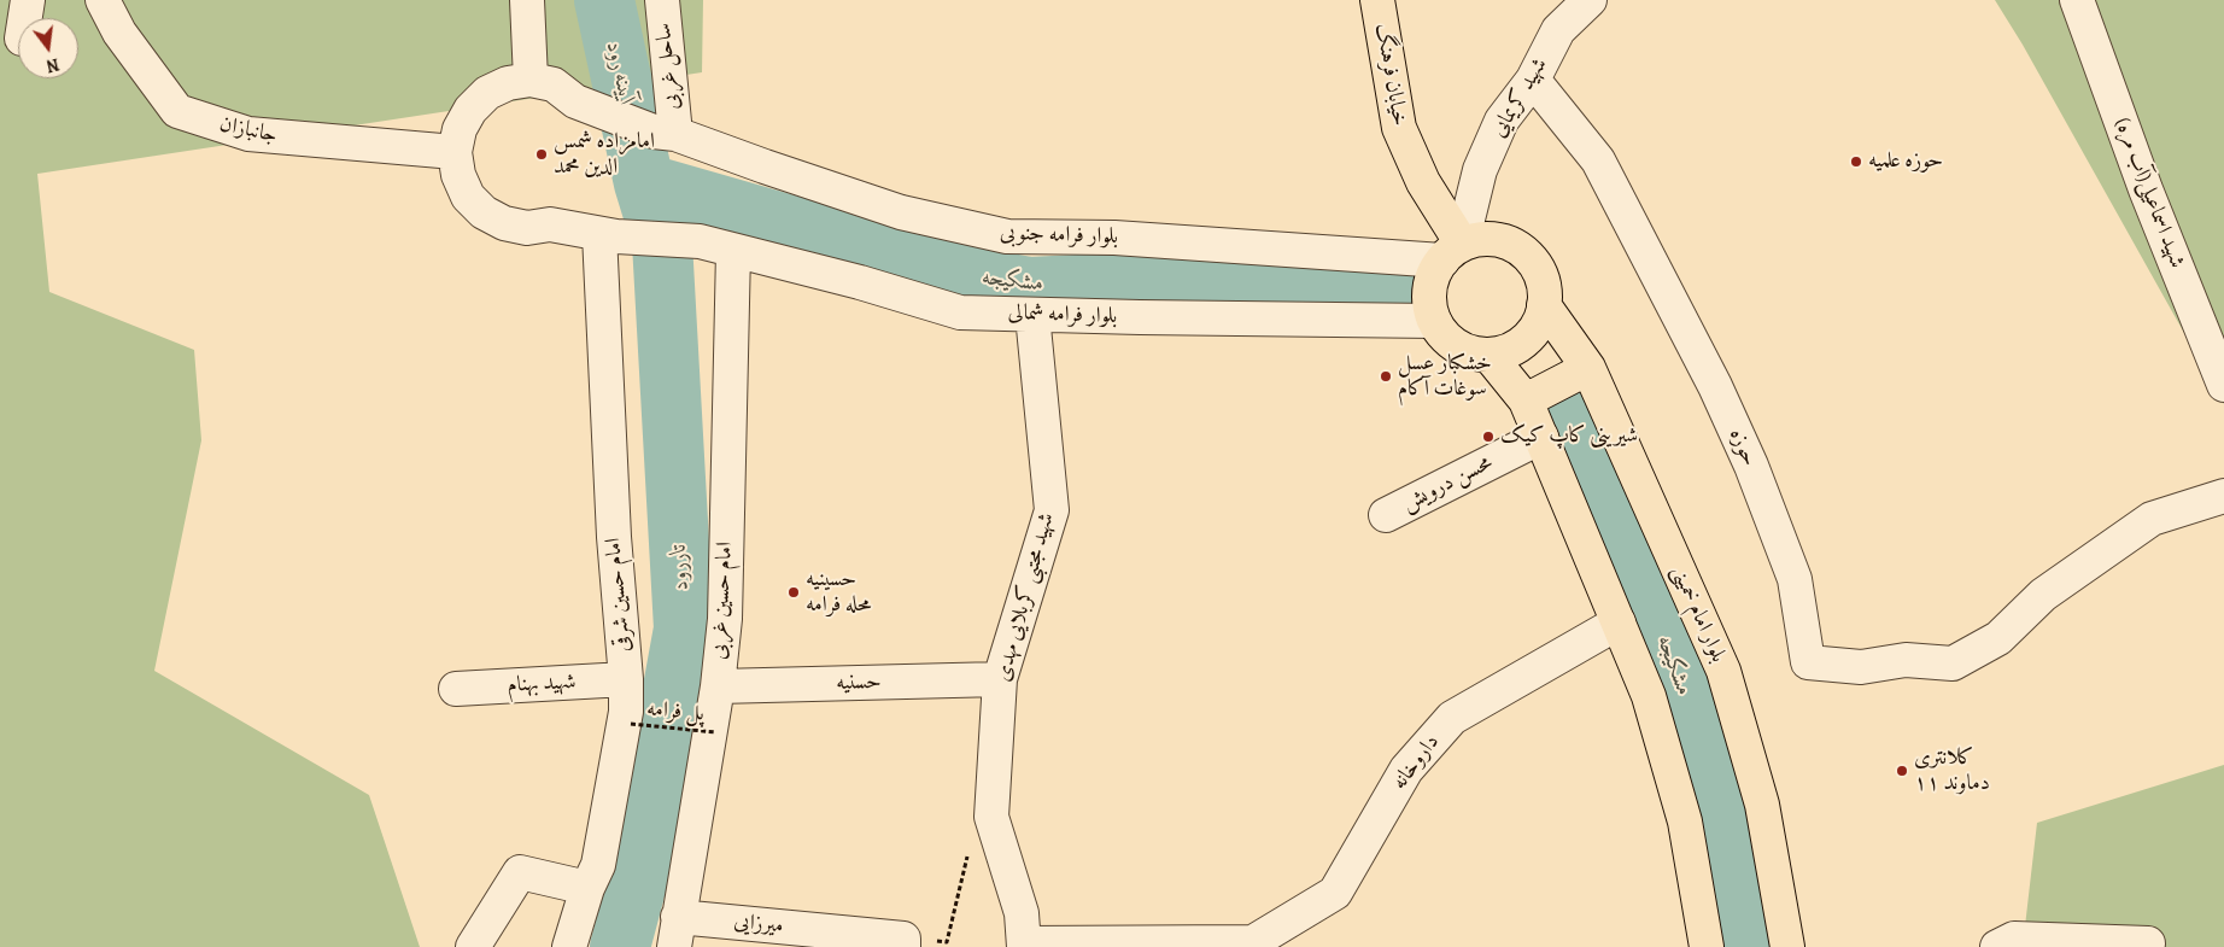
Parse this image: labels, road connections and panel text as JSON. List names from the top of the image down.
{
  "streets": {
    "main road": ["خیابان فرهنگ", "بلوار امام خمینی"],
    "street": [
      "ساحل غربی",
      "شهید کریمایی",
      "جانبازان",
      "شهید اسماعیلی(آب مره)",
      "بلوار فرامه جنوبی",
      "بلوار فرامه شمالی",
      "حوزه",
      "محسن درویش",
      "امام حسین شرقی",
      "شهید مجتبی کربلایی مهدی",
      "امام حسین غربی",
      "حسنیه",
      "شهید بهنام",
      "داروخانه",
      "میرزایی"
    ],
    "path": ["پل فرامه"]
  },
  "crossings": [
    ["ساحل غربی", "بلوار فرامه جنوبی"],
    ["خیابان فرهنگ", "شهید کریمایی"],
    ["خیابان فرهنگ", "بلوار فرامه جنوبی"],
    ["خیابان فرهنگ", "بلوار فرامه شمالی"],
    ["خیابان فرهنگ", "بلوار امام خمینی"],
    ["شهید کریمایی", "بلوار فرامه جنوبی"],
    ["شهید کریمایی", "بلوار فرامه شمالی"],
    ["شهید کریمایی", "حوزه"],
    ["شهید کریمایی", "بلوار امام خمینی"],
    ["جانبازان", "بلوار فرامه شمالی"],
    ["بلوار فرامه جنوبی", "بلوار فرامه شمالی"],
    ["بلوار فرامه جنوبی", "بلوار امام خمینی"],
    ["بلوار فرامه شمالی", "امام حسین شرقی"],
    ["بلوار فرامه شمالی", "شهید مجتبی کربلایی مهدی"],
    ["بلوار فرامه شمالی", "امام حسین غربی"],
    ["بلوار فرامه شمالی", "بلوار امام خمینی"],
    ["امام حسین شرقی", "شهید بهنام"],
    ["شهید مجتبی کربلایی مهدی", "حسنیه"],
    ["امام حسین غربی", "حسنیه"],
    ["امام حسین غربی", "میرزایی"]
  ],
  "water": ["آیینه رود", "مشکیجه", "تاررود"],
  "places": [
    "امامزاده شمس الدین محمد",
    "حوزه علمیه",
    "خشکبار عسل سوغات آکام",
    "شیرینی کاپ کیک",
    "حسینیه محله فرامه",
    "کلانتری ۱۱ دماوند"
  ],
  "north": "bottom"
}
